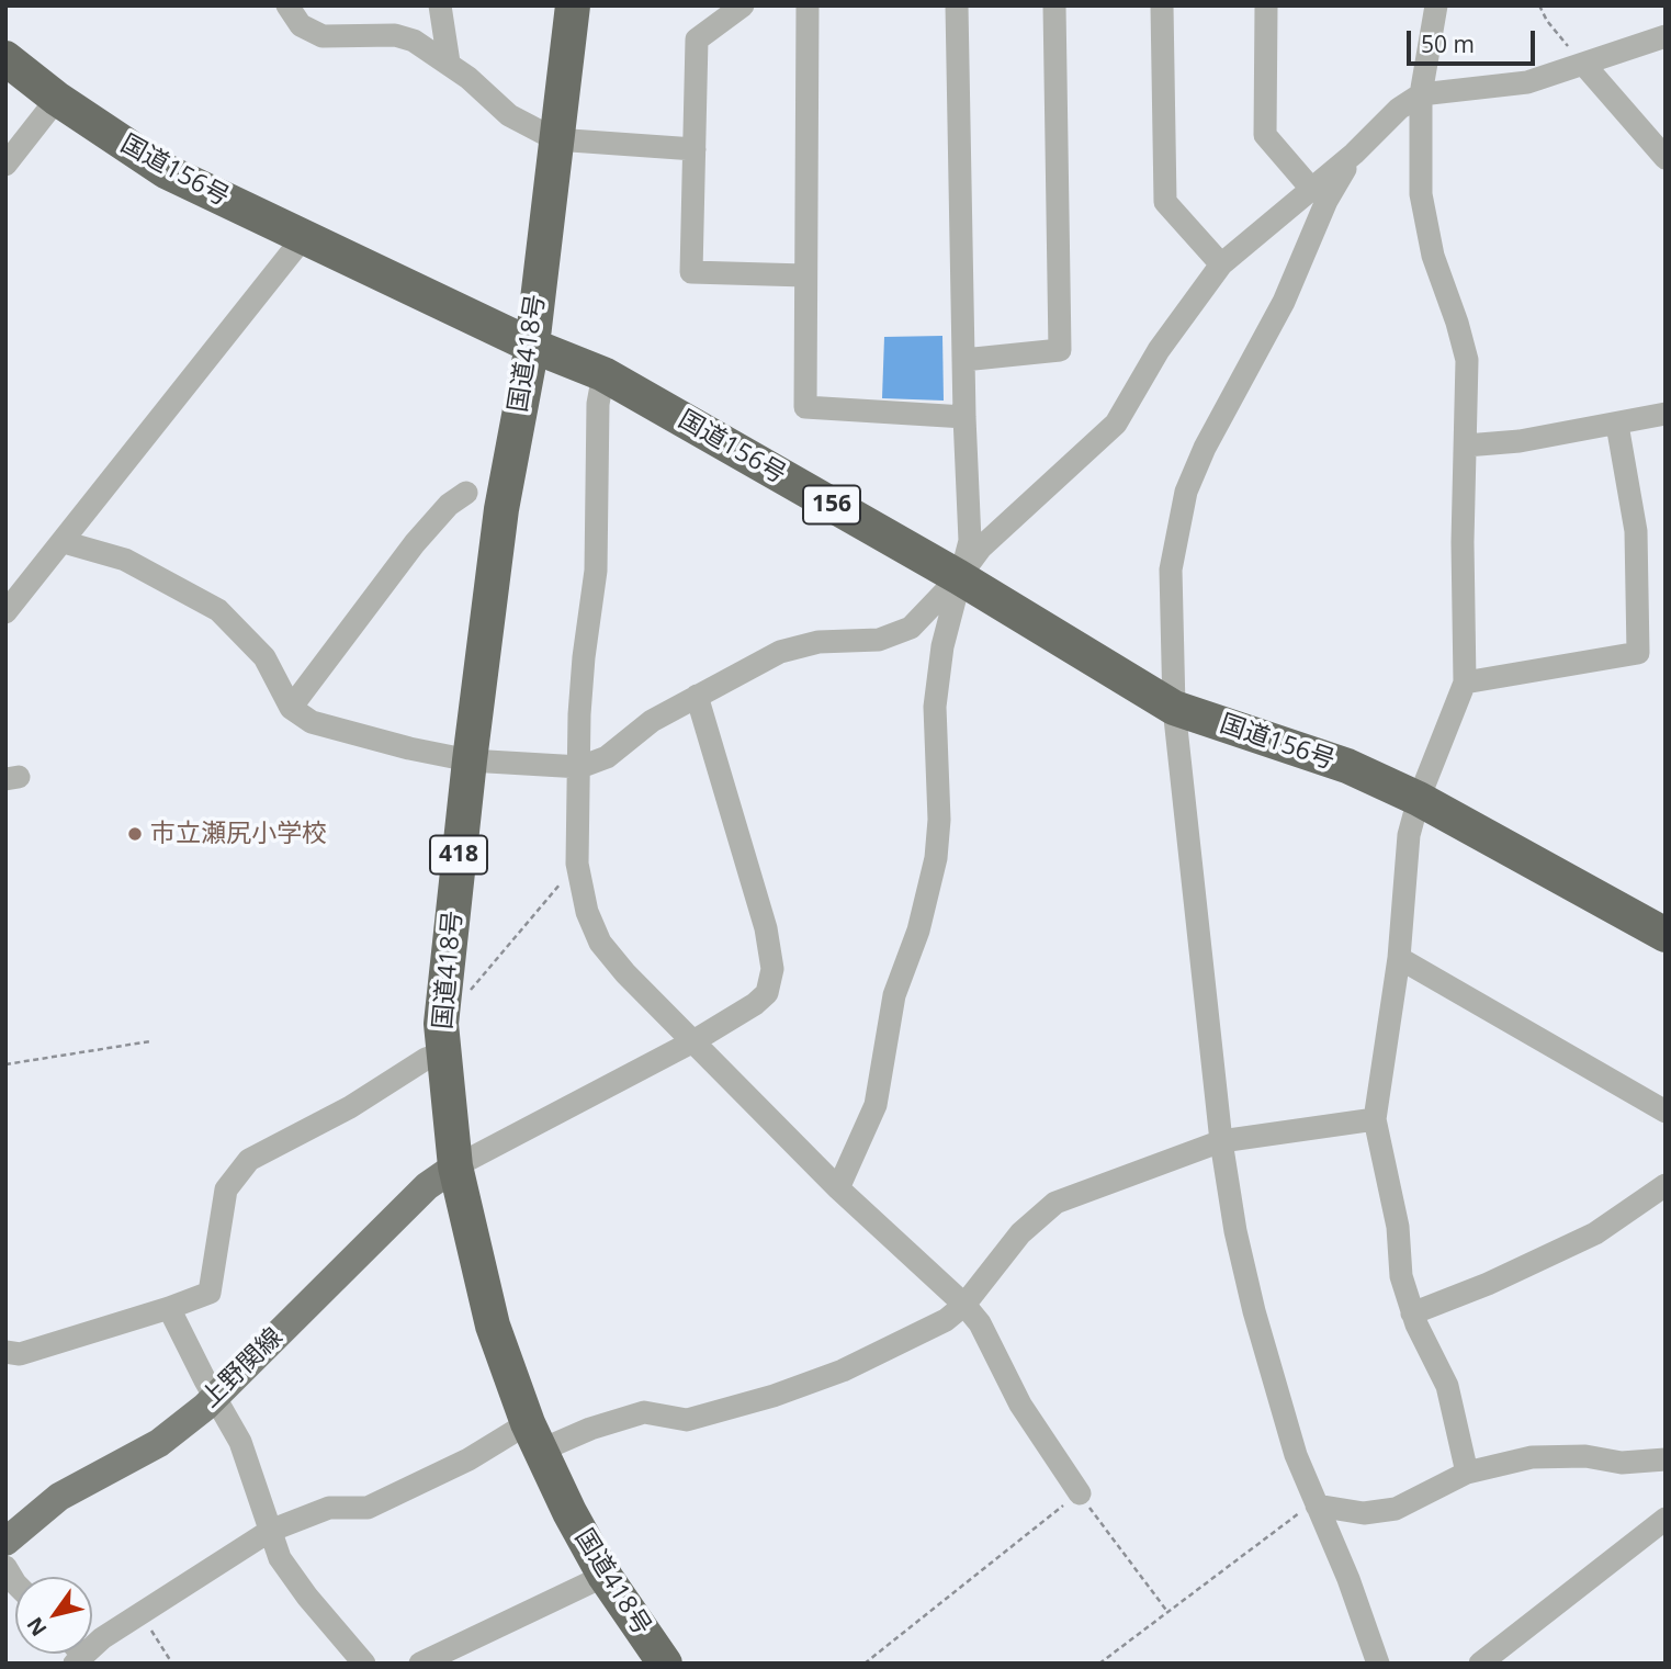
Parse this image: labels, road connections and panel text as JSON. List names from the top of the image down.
{
  "streets": {
    "highway": [
      "国道156号",
      "国道418号",
      "156",
      "418"
    ],
    "main road": ["上野関線"]
  },
  "crossings": [
    ["国道156号", "国道418号"],
    ["国道418号", "上野関線"]
  ],
  "places": ["市立瀬尻小学校"],
  "scale_bar": "50 m",
  "north": "bottom left"
}
